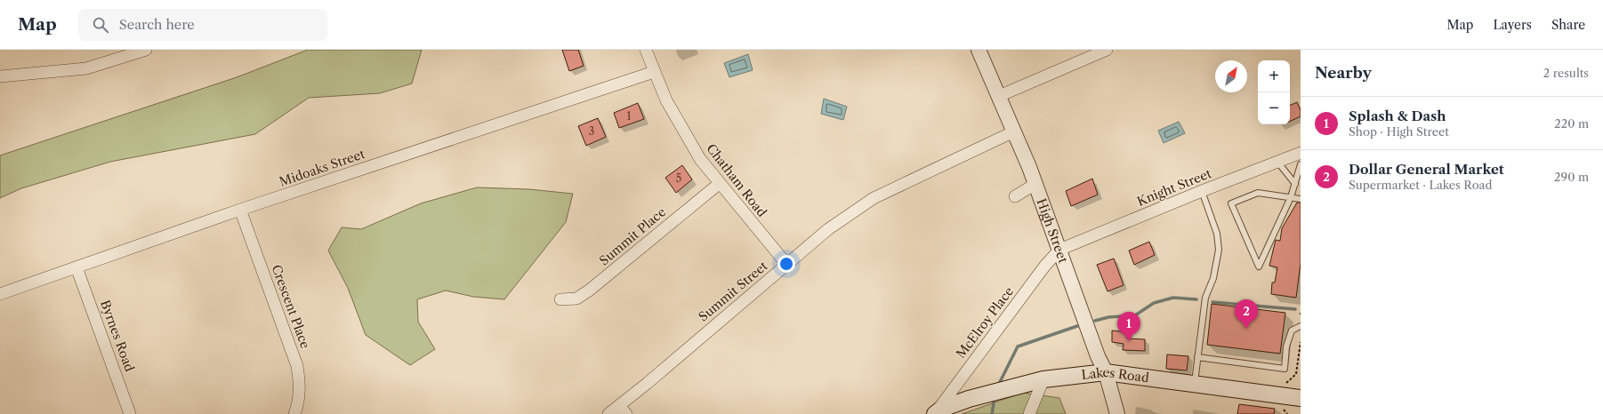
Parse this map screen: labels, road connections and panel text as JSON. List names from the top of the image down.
{
  "streets": {
    "main road": ["Lakes Road"],
    "street": [
      "Midoaks Street",
      "Chatham Road",
      "Knight Street",
      "High Street",
      "Summit Place",
      "Summit Street",
      "Crescent Place",
      "McElroy Place",
      "Byrnes Road"
    ]
  },
  "crossings": [
    ["Midoaks Street", "Chatham Road"],
    ["Midoaks Street", "Crescent Place"],
    ["Midoaks Street", "Byrnes Road"],
    ["Chatham Road", "Summit Place"],
    ["Chatham Road", "Summit Street"],
    ["Knight Street", "High Street"],
    ["Knight Street", "McElroy Place"],
    ["High Street", "Summit Street"],
    ["High Street", "McElroy Place"],
    ["High Street", "Lakes Road"],
    ["McElroy Place", "Lakes Road"]
  ],
  "house_numbers": ["1", "3", "5"],
  "north": "top right",
  "page": {
    "header": "Map",
    "search": "Search here",
    "nav": ["Map", "Layers", "Share"],
    "heading": ["Nearby", "2 results"],
    "map_buttons": ["+", "−"],
    "list": [
      {
        "mark": "1",
        "name": "Splash & Dash",
        "note": "Shop · High Street",
        "value": "220 m"
      },
      {
        "mark": "2",
        "name": "Dollar General Market",
        "note": "Supermarket · Lakes Road",
        "value": "290 m"
      }
    ],
    "pins": ["2", "1"]
  }
}
